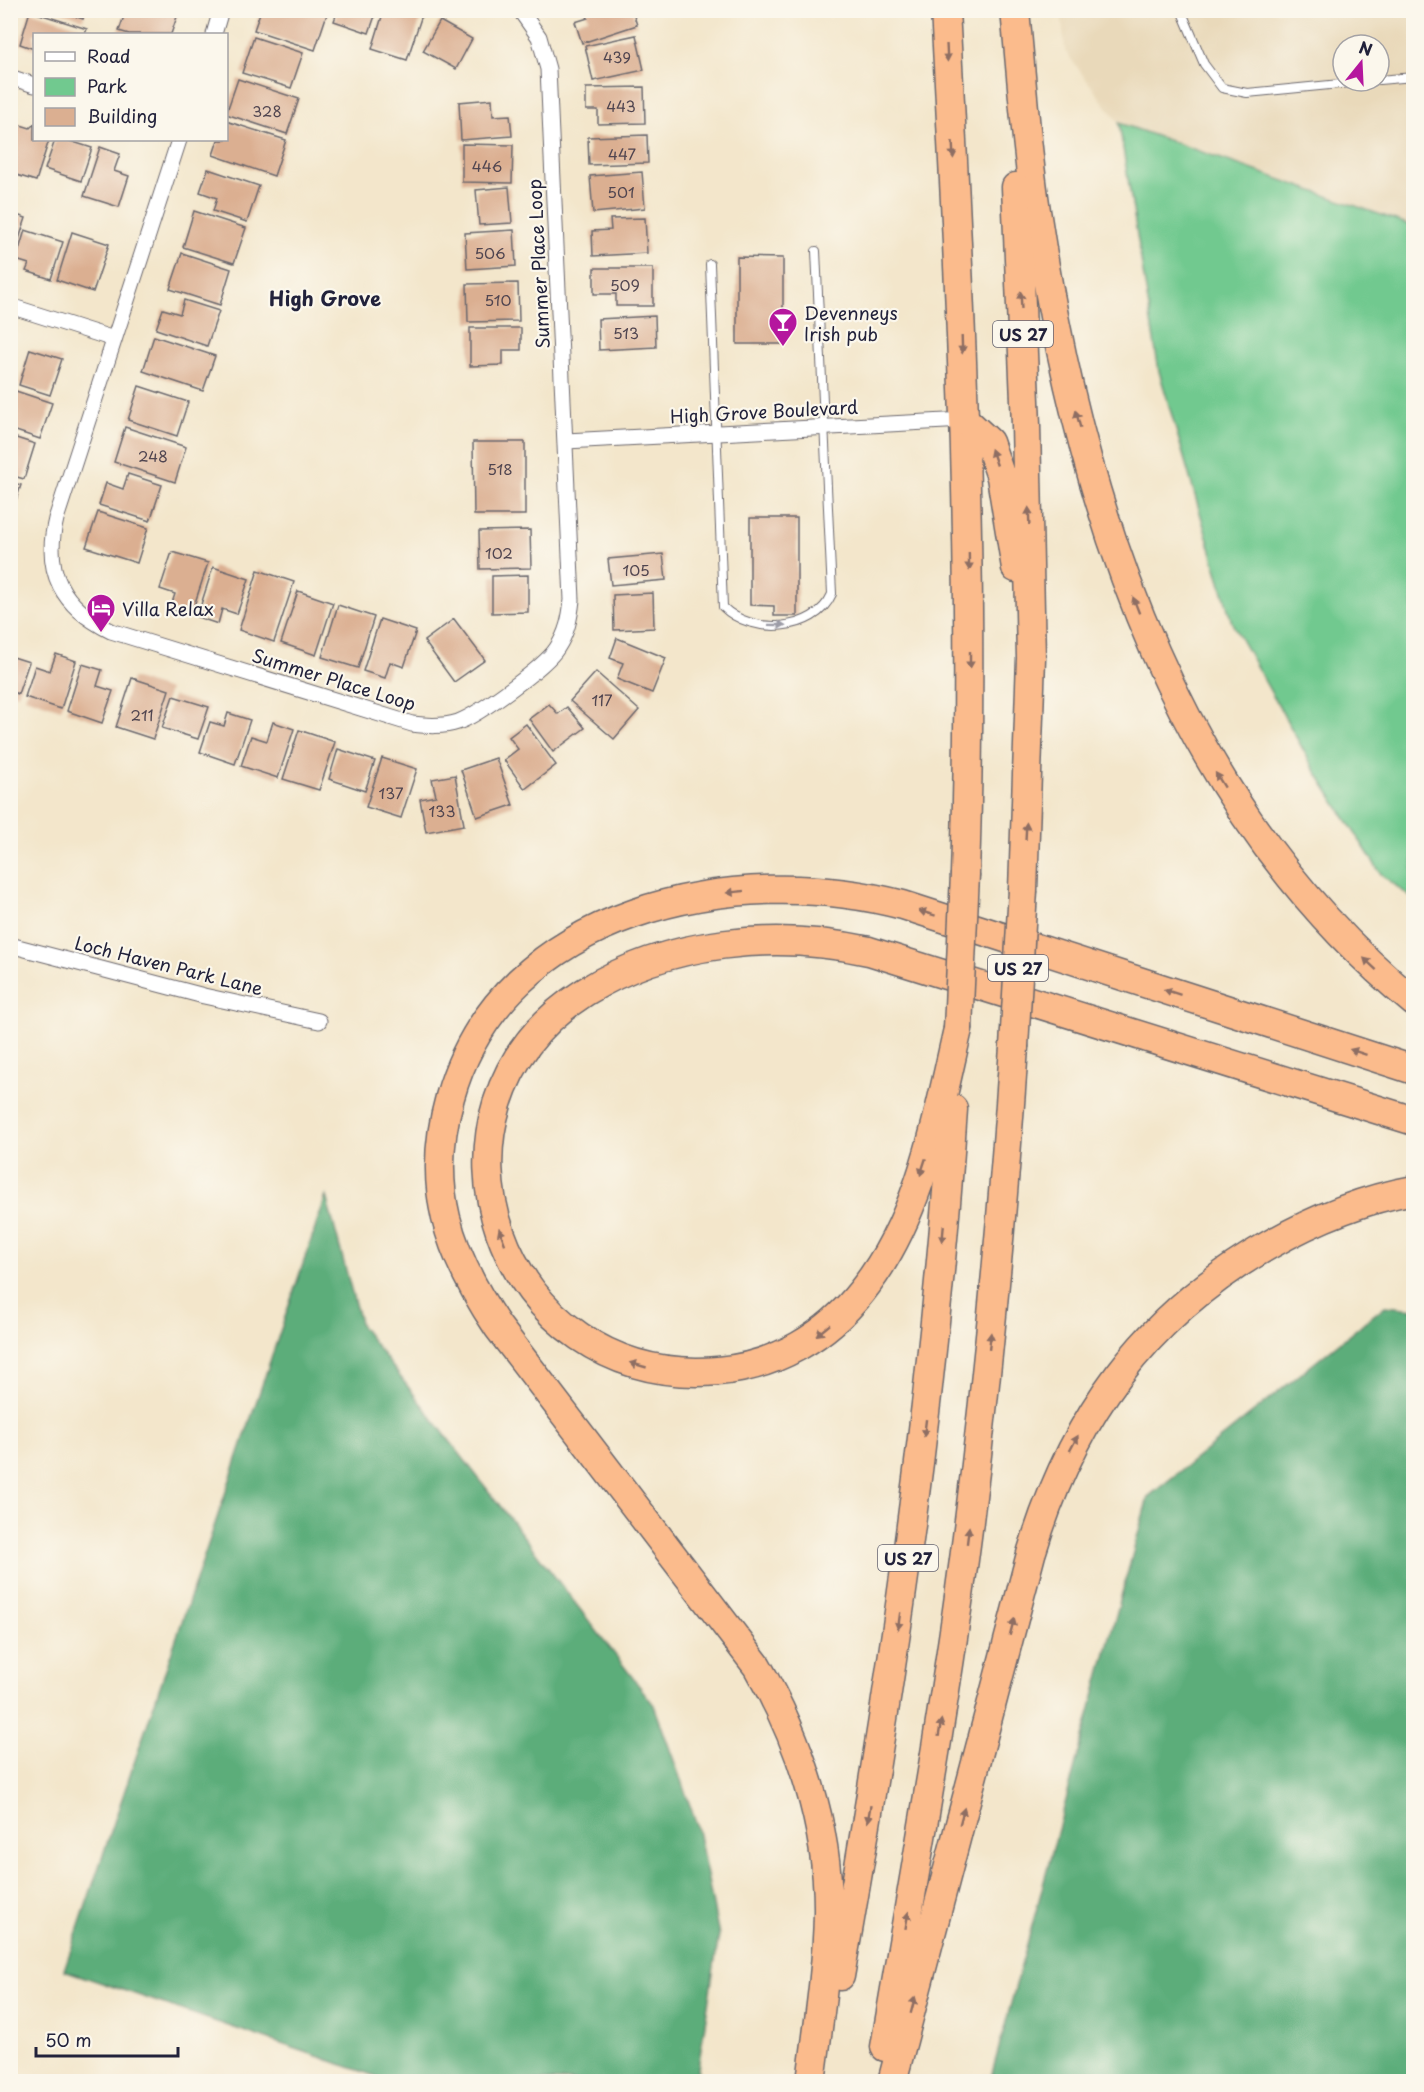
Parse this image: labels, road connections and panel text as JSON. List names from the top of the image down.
{
  "streets": {
    "highway": ["US 27"],
    "street": ["Summer Place Loop", "High Grove Boulevard", "Loch Haven Park Lane"]
  },
  "crossings": [
    ["Summer Place Loop", "High Grove Boulevard"],
    ["US 27", "High Grove Boulevard"]
  ],
  "districts": ["High Grove"],
  "places": {
    "bar": ["Devenneys Irish pub"],
    "hotel": ["Villa Relax"]
  },
  "house_numbers": [
    "439",
    "443",
    "328",
    "447",
    "446",
    "501",
    "506",
    "509",
    "510",
    "513",
    "248",
    "518",
    "102",
    "105",
    "117",
    "211",
    "137",
    "133"
  ],
  "legend": ["Road", "Park", "Building"],
  "scale_bar": "50 m",
  "north": "top"
}
